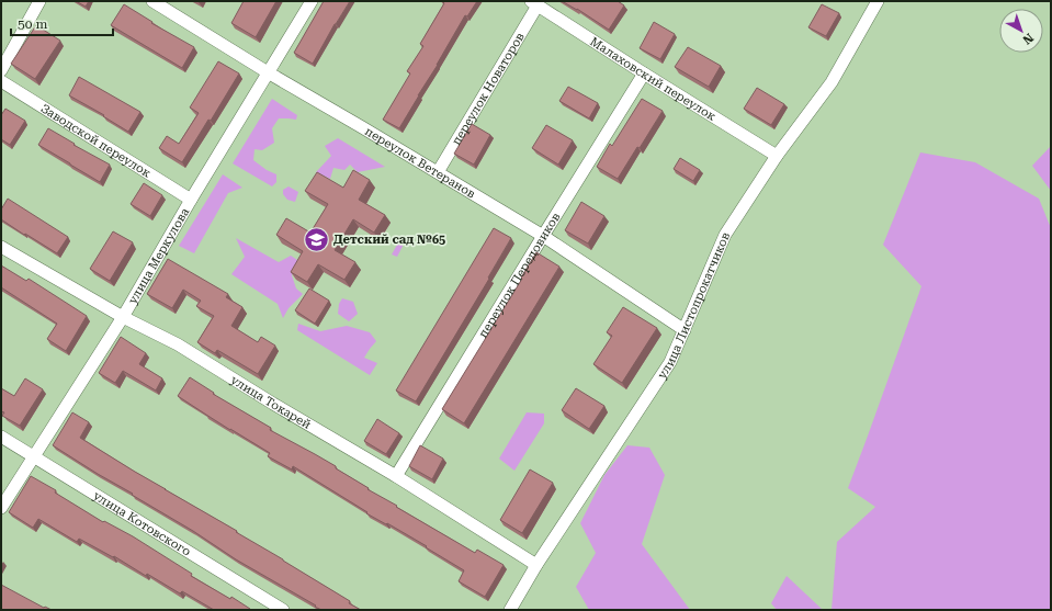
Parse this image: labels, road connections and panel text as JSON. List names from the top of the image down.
{
  "streets": {
    "street": [
      "Малаховский переулок",
      "переулок Новаторов",
      "Заводской переулок",
      "переулок Ветеранов",
      "улица Меркулова",
      "переулок Передовиков",
      "улица Листопрокатчиков",
      "улица Токарей",
      "улица Котовского"
    ]
  },
  "crossings": [
    ["Малаховский переулок", "переулок Новаторов"],
    ["Малаховский переулок", "переулок Передовиков"],
    ["Малаховский переулок", "улица Листопрокатчиков"],
    ["переулок Новаторов", "переулок Ветеранов"],
    ["Заводской переулок", "улица Меркулова"],
    ["переулок Ветеранов", "улица Меркулова"],
    ["переулок Ветеранов", "переулок Передовиков"],
    ["переулок Ветеранов", "улица Листопрокатчиков"],
    ["улица Меркулова", "улица Токарей"],
    ["улица Меркулова", "улица Котовского"],
    ["переулок Передовиков", "улица Токарей"],
    ["улица Листопрокатчиков", "улица Токарей"]
  ],
  "places": {
    "school or university": ["Детский сад №65"]
  },
  "scale_bar": "50 m",
  "north": "bottom right"
}
